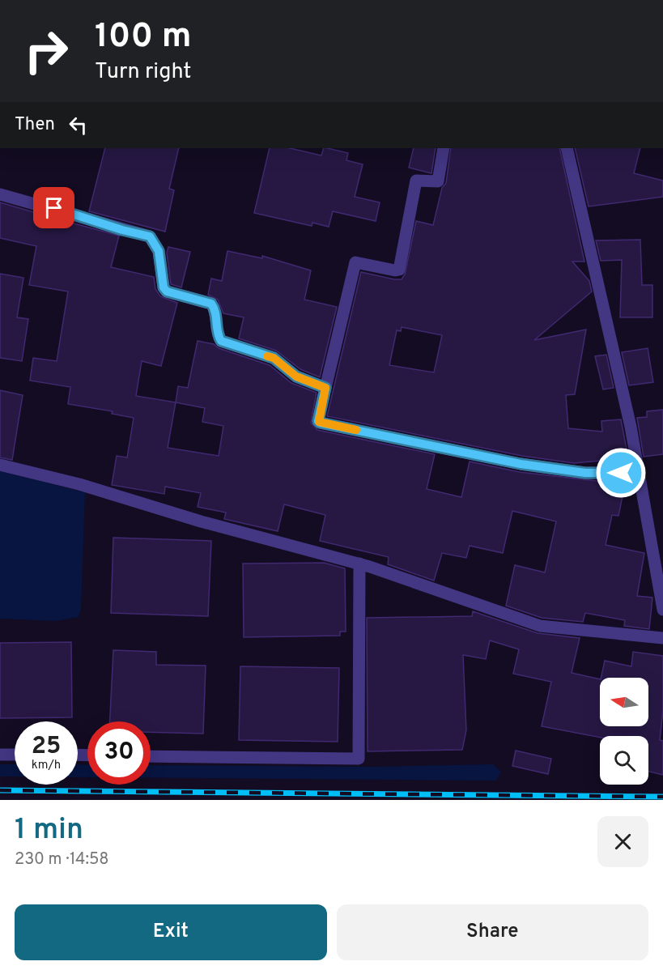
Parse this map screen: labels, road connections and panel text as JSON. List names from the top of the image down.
{
  "north": "left",
  "page": {
    "turn": ["100 m", "Turn right"],
    "then": "Then",
    "speed": "25 km/h",
    "limit": "30",
    "heading": ["1 min", "230 m · 14:58"],
    "buttons": ["Exit", "Share"]
  }
}
